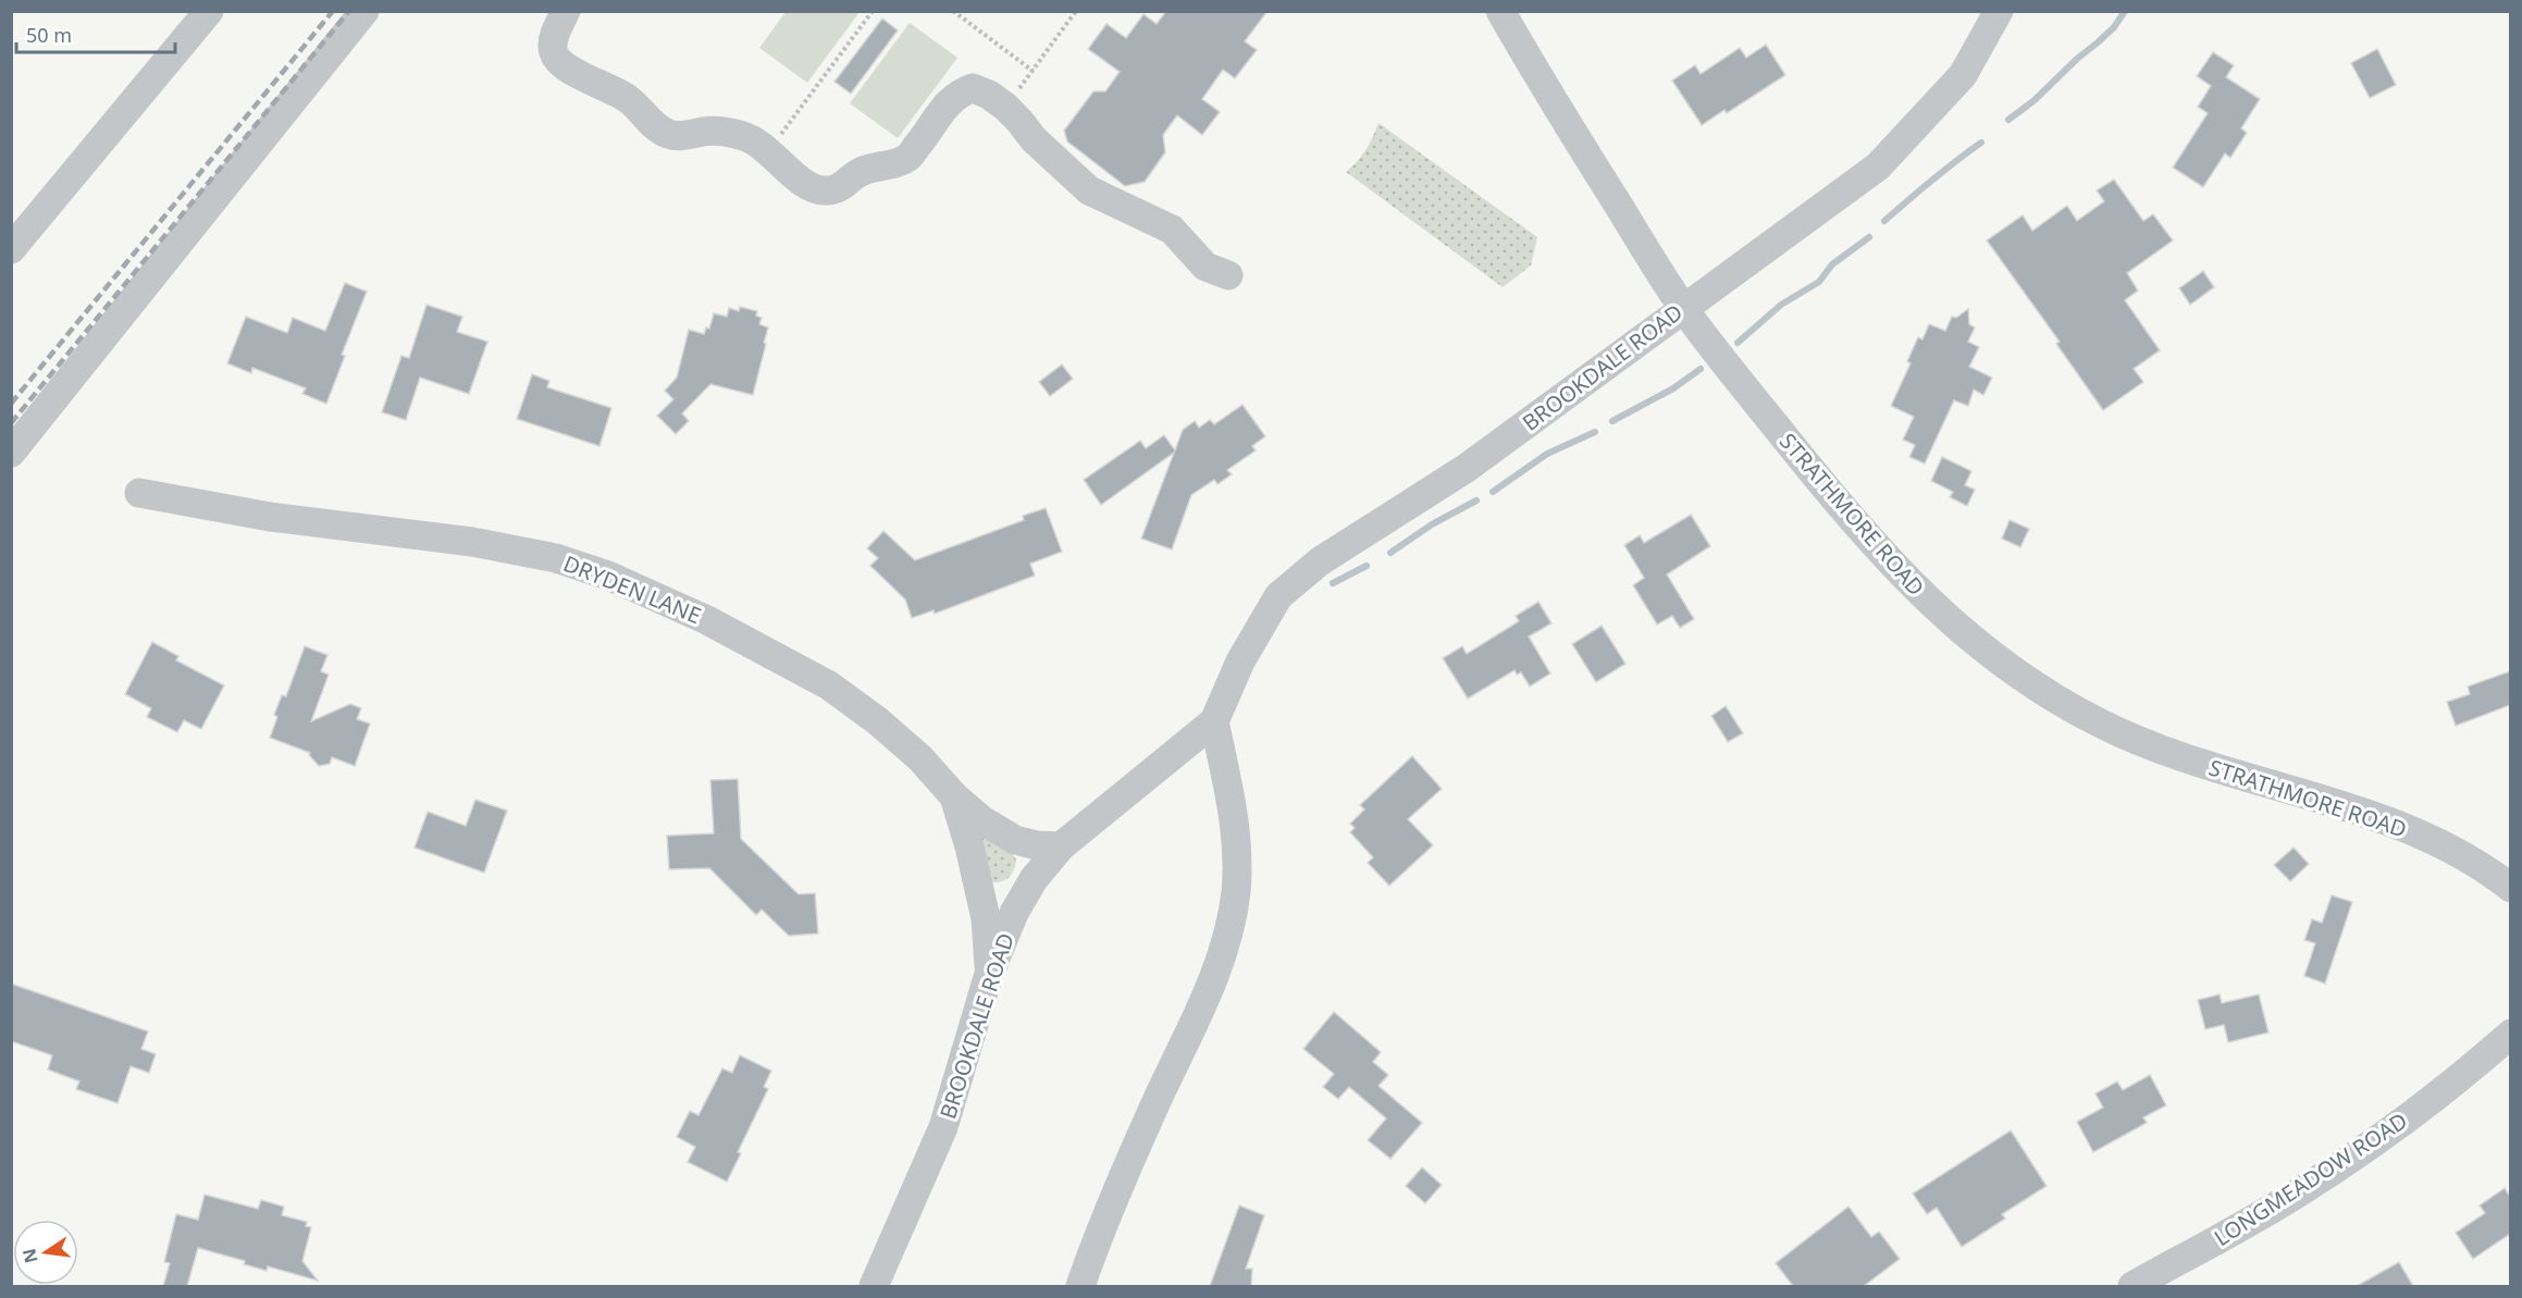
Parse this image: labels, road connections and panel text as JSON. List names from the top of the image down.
{
  "streets": {
    "street": [
      "BROOKDALE ROAD",
      "STRATHMORE ROAD",
      "DRYDEN LANE",
      "LONGMEADOW ROAD"
    ]
  },
  "crossings": [
    ["BROOKDALE ROAD", "STRATHMORE ROAD"],
    ["BROOKDALE ROAD", "DRYDEN LANE"]
  ],
  "scale_bar": "50 m",
  "north": "left"
}
